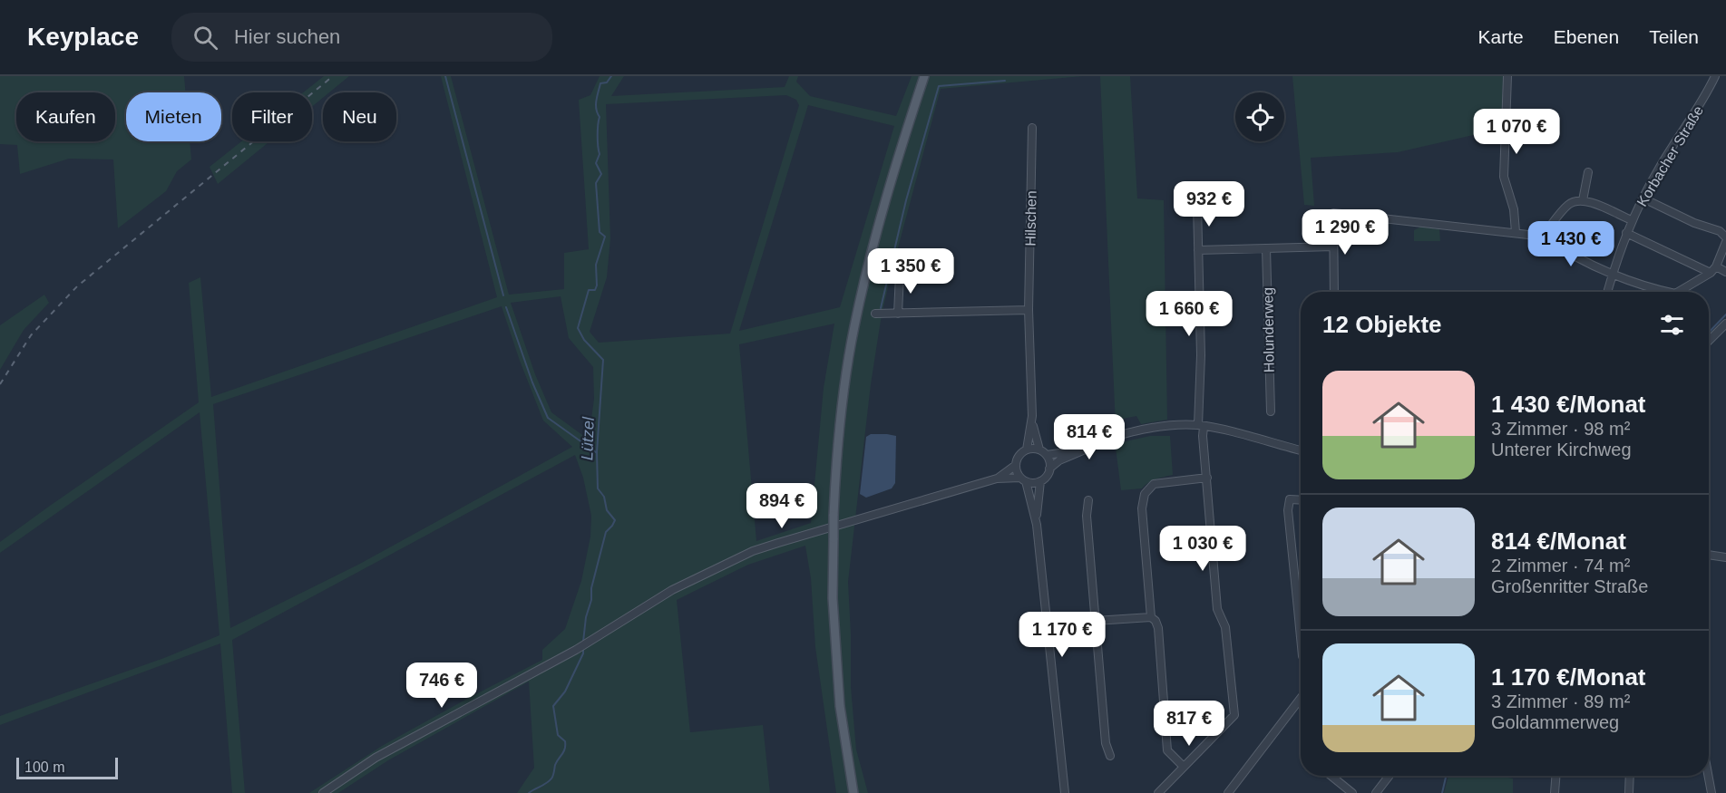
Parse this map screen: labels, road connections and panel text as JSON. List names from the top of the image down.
{
  "streets": {
    "street": ["Korbacher Straße", "Hilschen", "Holunderweg"]
  },
  "water": ["Lützel"],
  "scale_bar": "100 m",
  "page": {
    "header": "Keyplace",
    "search": "Hier suchen",
    "nav": ["Karte", "Ebenen", "Teilen"],
    "chip": [
      "Kaufen",
      "Mieten",
      "Filter",
      "Neu"
    ],
    "price": [
      "1 070 €",
      "932 €",
      "1 290 €",
      "1 430 €",
      "1 350 €",
      "1 660 €",
      "814 €",
      "894 €",
      "1 030 €",
      "1 170 €",
      "746 €",
      "817 €"
    ],
    "heading": "12 Objekte",
    "list": [
      {
        "name": "1 430 €/Monat",
        "note": "3 Zimmer · 98 m² · Unterer Kirchweg"
      },
      {
        "name": "814 €/Monat",
        "note": "2 Zimmer · 74 m² · Großenritter Straße"
      },
      {
        "name": "1 170 €/Monat",
        "note": "3 Zimmer · 89 m² · Goldammerweg"
      }
    ],
    "scale": "100 m"
  }
}
